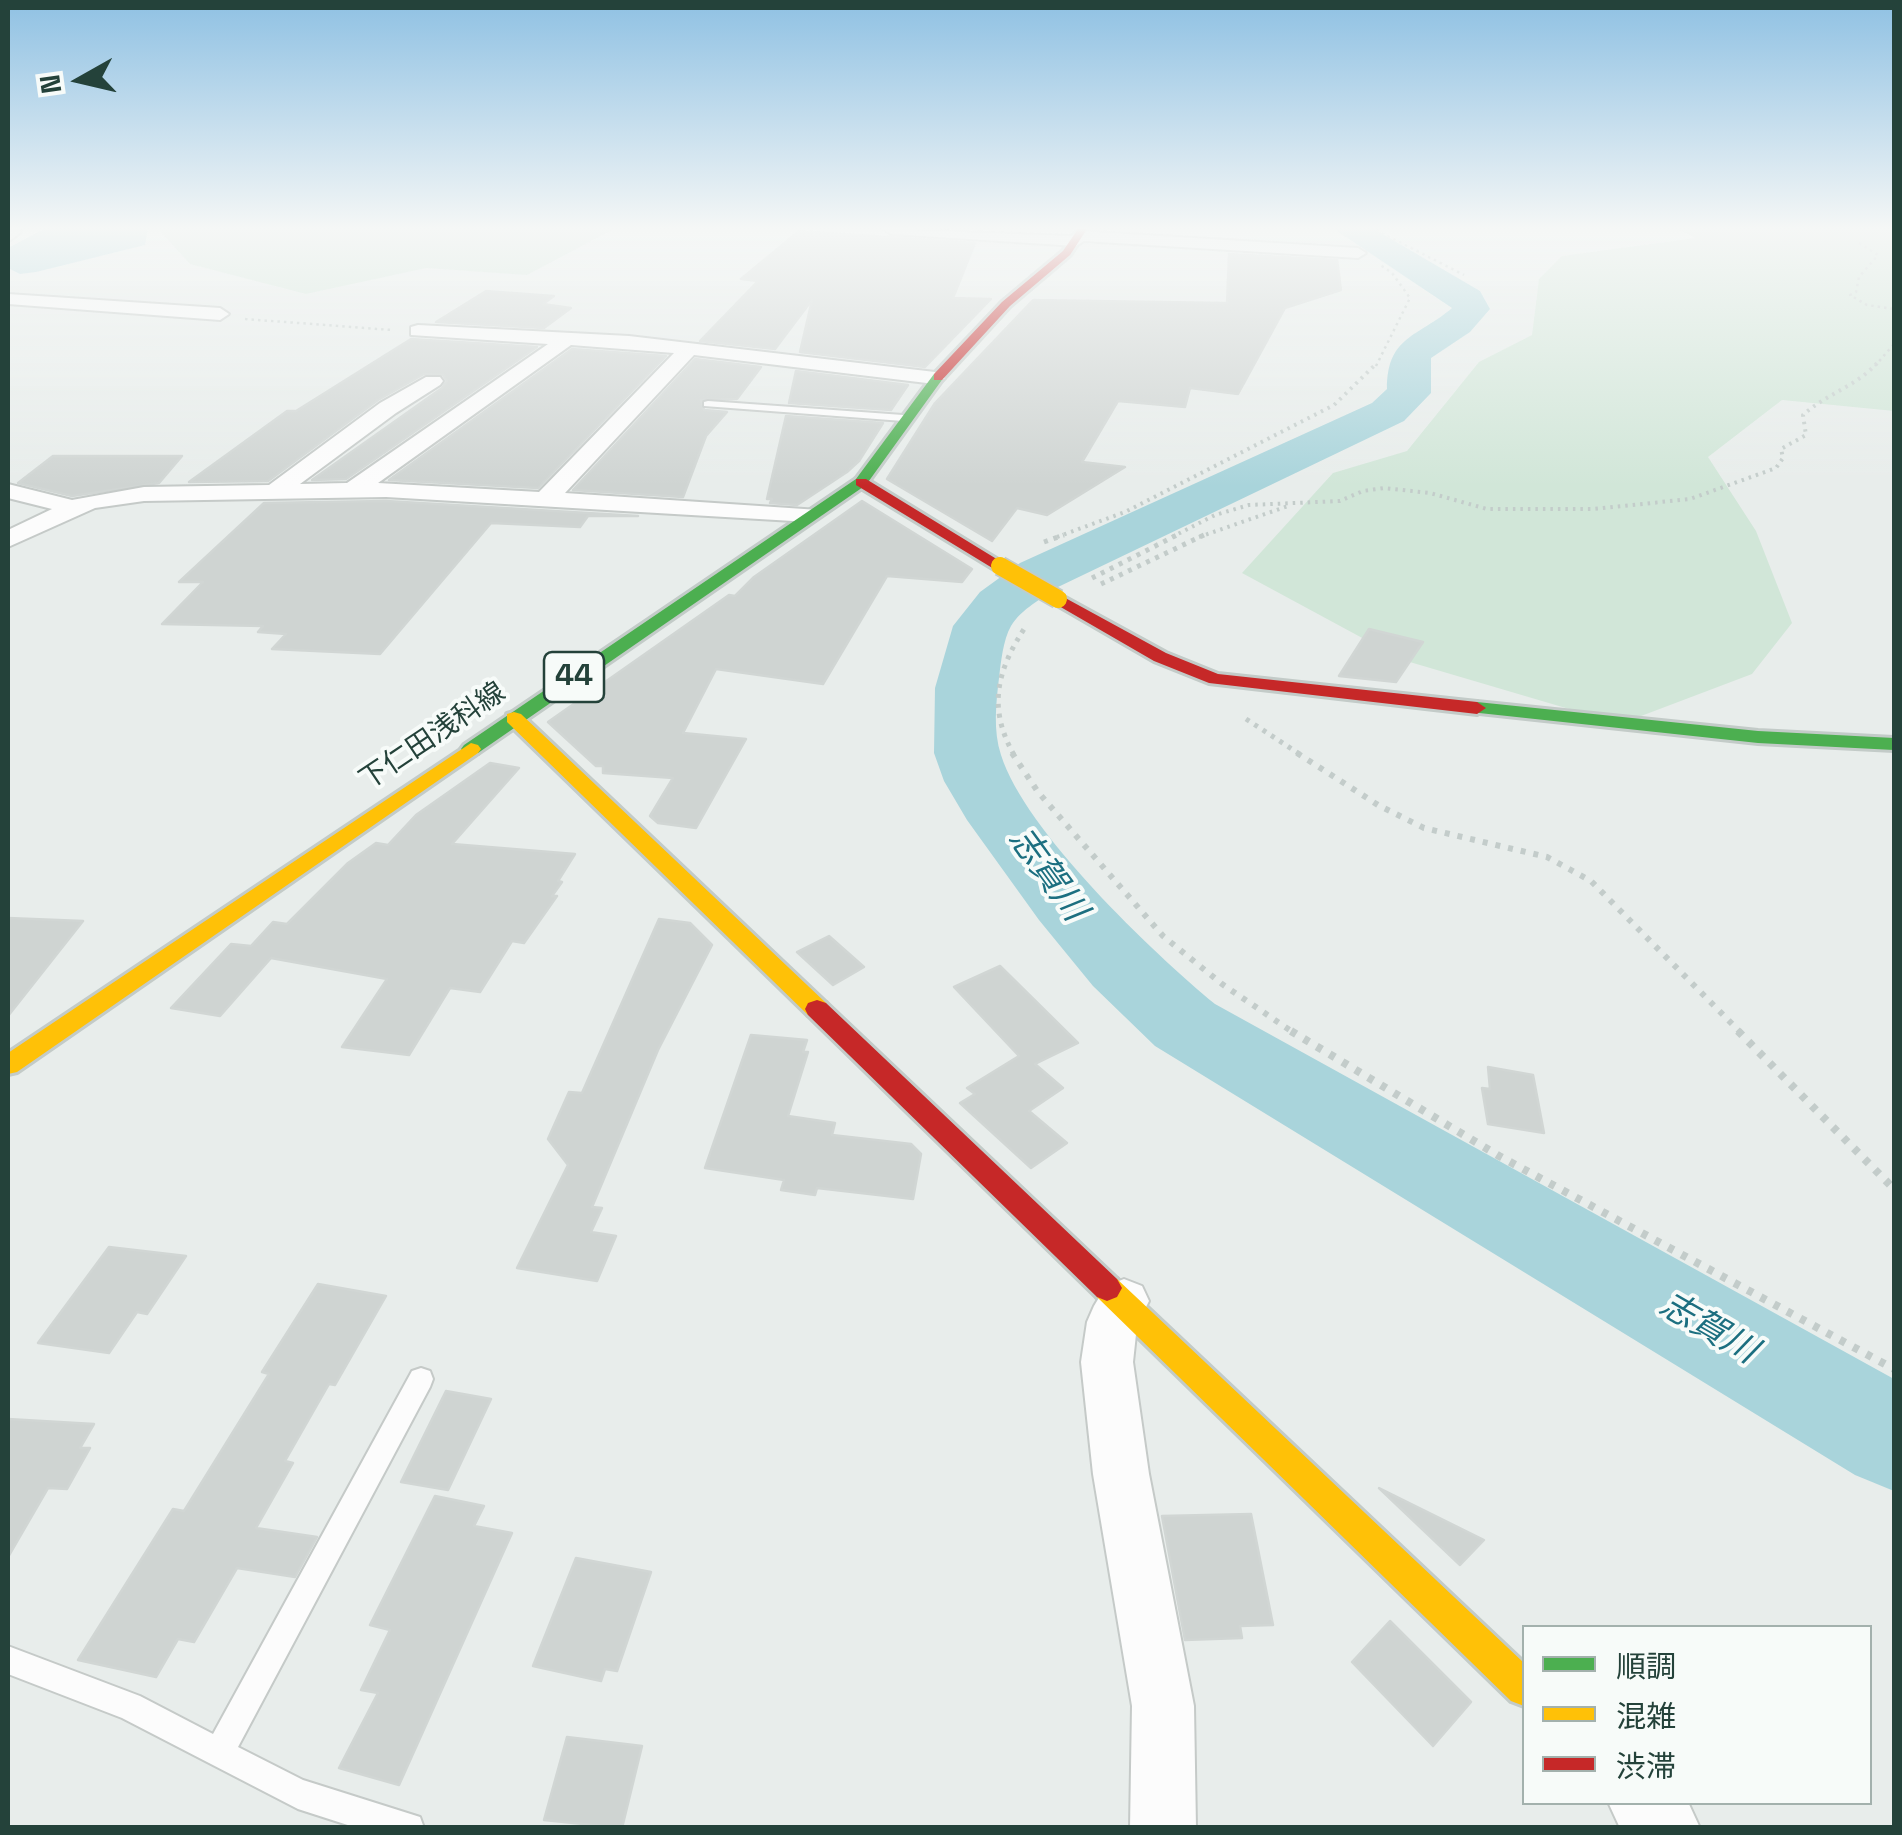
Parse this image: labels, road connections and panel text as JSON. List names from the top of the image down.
{
  "streets": {
    "street": ["44", "下仁田浅科線"]
  },
  "water": ["志賀川"],
  "legend": ["順調", "混雑", "渋滞"],
  "north": "left"
}
